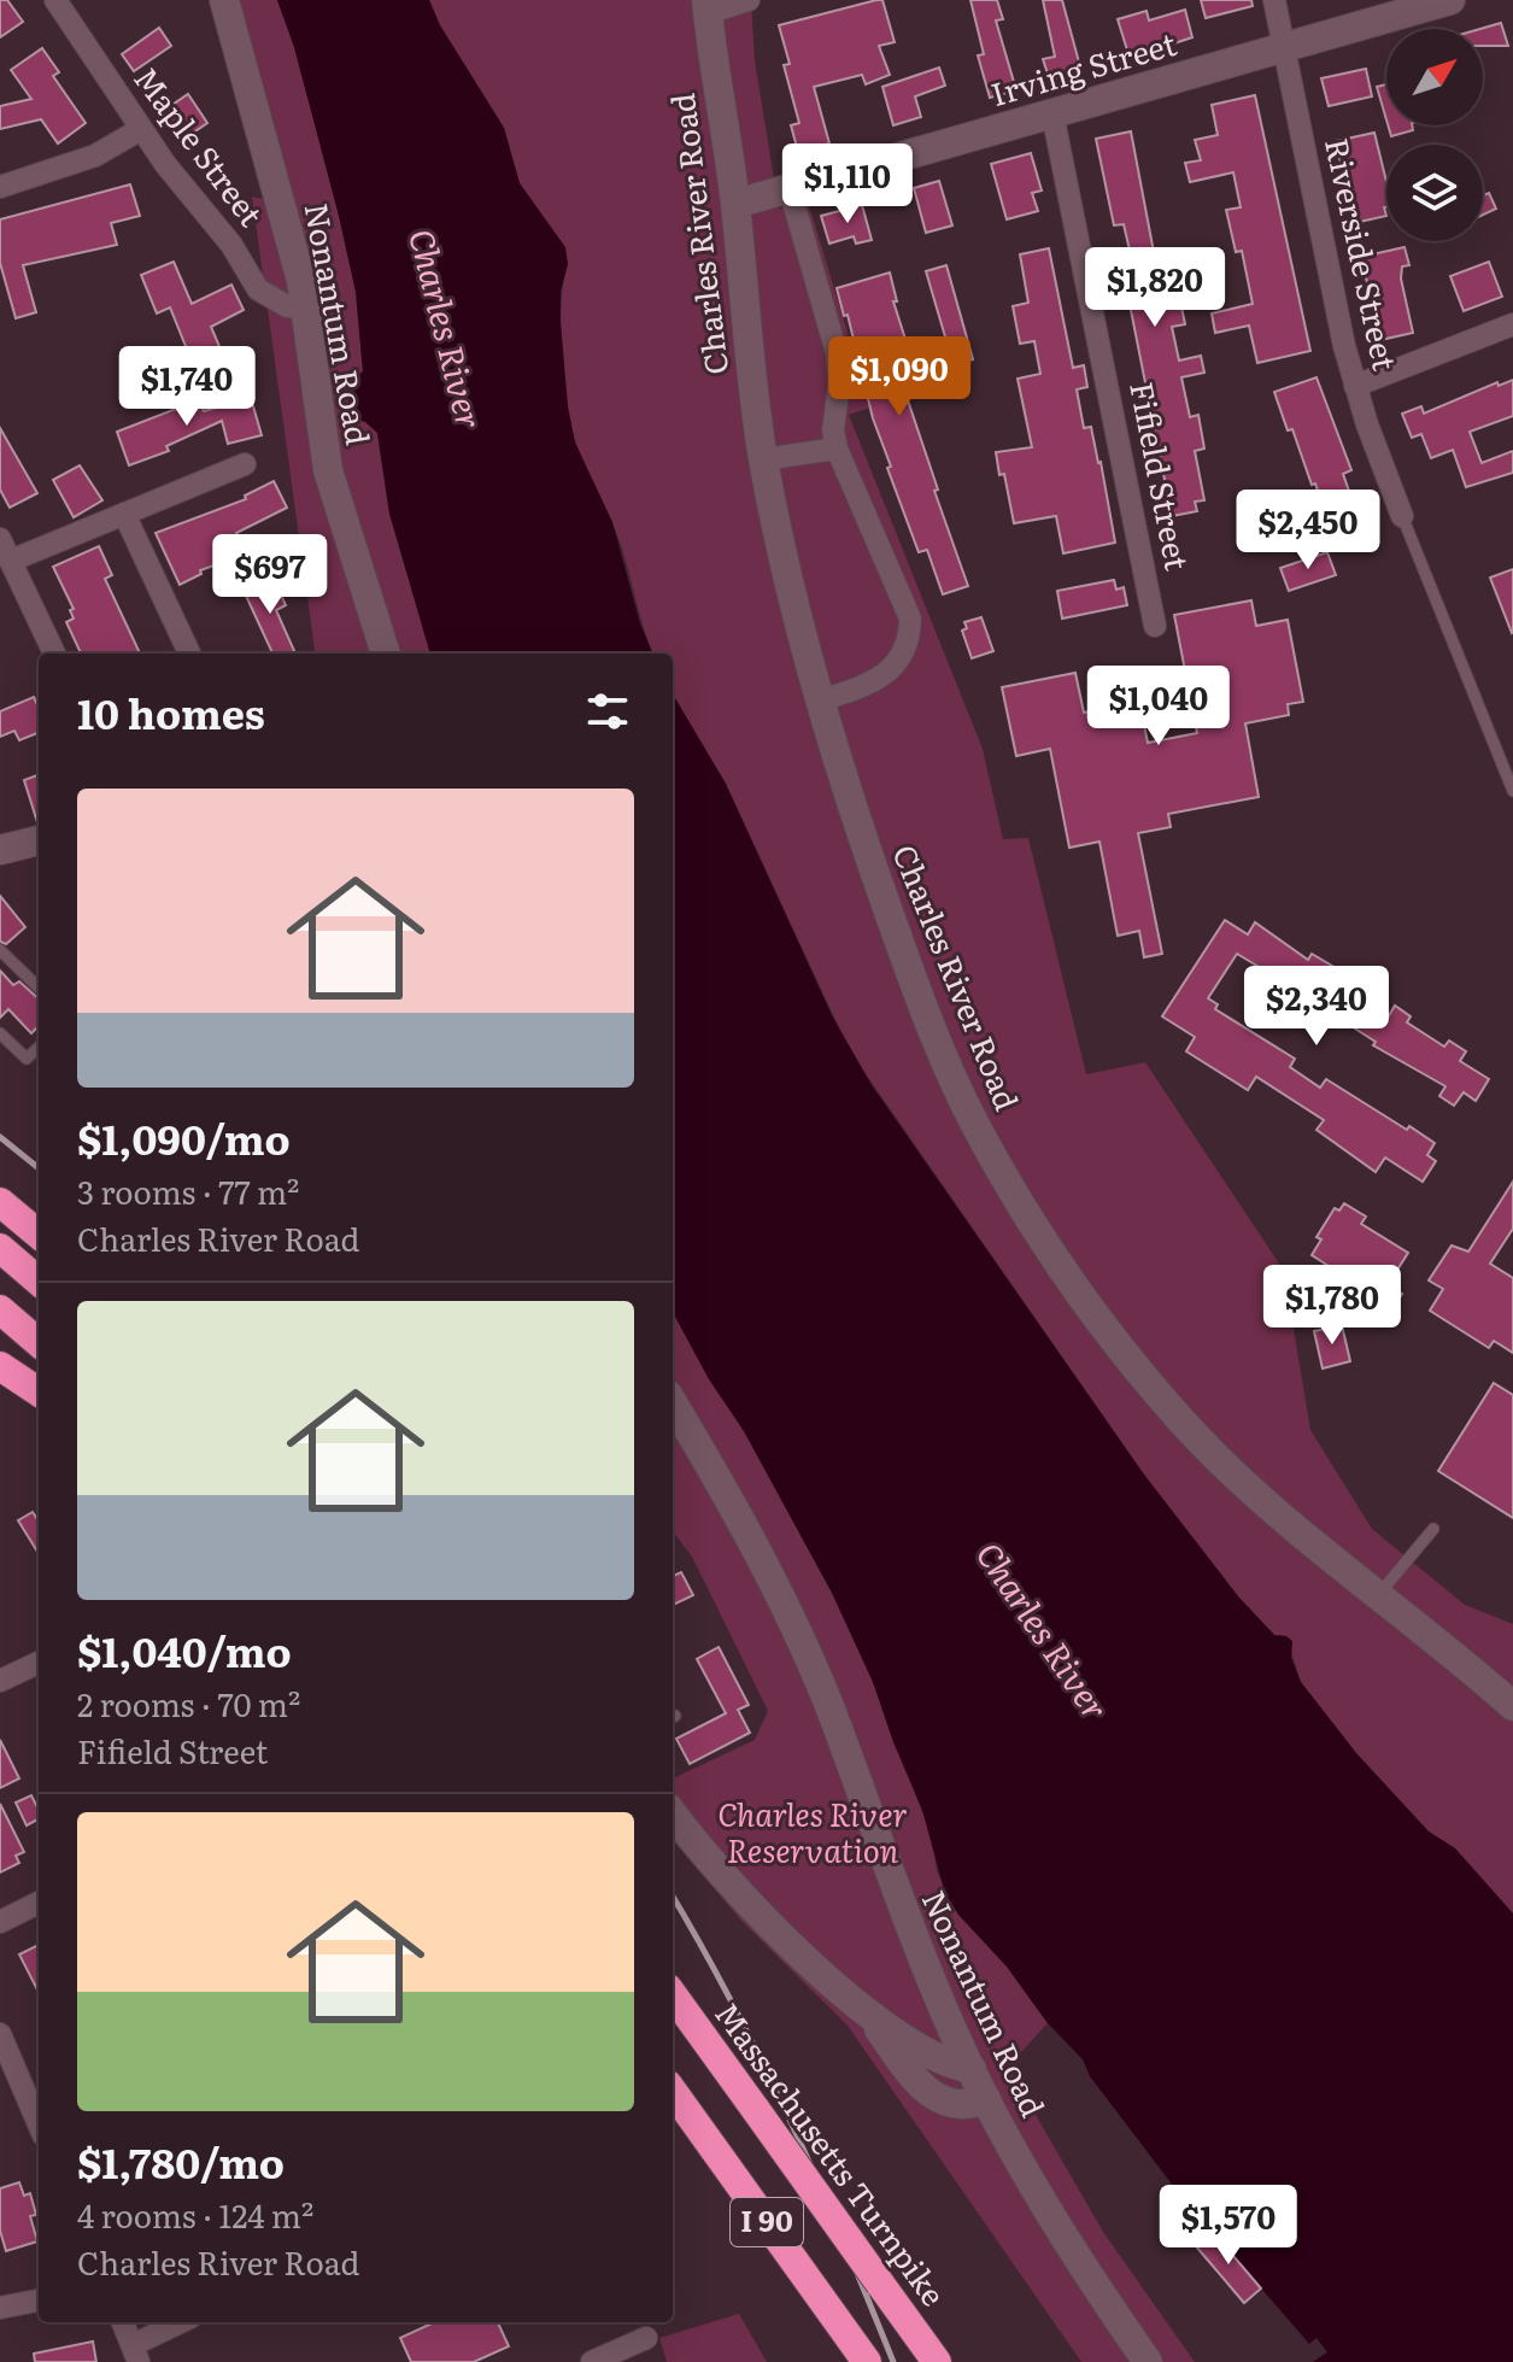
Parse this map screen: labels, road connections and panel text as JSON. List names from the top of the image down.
{
  "streets": {
    "highway": ["Massachusetts Turnpike", "I 90"],
    "street": [
      "Irving Street",
      "Maple Street",
      "Charles River Road",
      "Riverside Street",
      "Nonantum Road",
      "Fifield Street"
    ]
  },
  "crossings": [
    ["Irving Street", "Charles River Road"],
    ["Irving Street", "Riverside Street"],
    ["Irving Street", "Fifield Street"],
    ["Maple Street", "Nonantum Road"]
  ],
  "water": ["Charles River"],
  "parks": ["Charles River Reservation"],
  "north": "top right",
  "page": {
    "price": [
      "$1,110",
      "$1,820",
      "$1,090",
      "$1,740",
      "$2,450",
      "$697",
      "$1,040",
      "$2,340",
      "$1,780",
      "$1,570"
    ],
    "heading": "10 homes",
    "list": [
      {
        "name": "$1,090/mo",
        "note": "3 rooms · 77 m² · Charles River Road"
      },
      {
        "name": "$1,040/mo",
        "note": "2 rooms · 70 m² · Fifield Street"
      },
      {
        "name": "$1,780/mo",
        "note": "4 rooms · 124 m² · Charles River Road"
      }
    ]
  }
}
